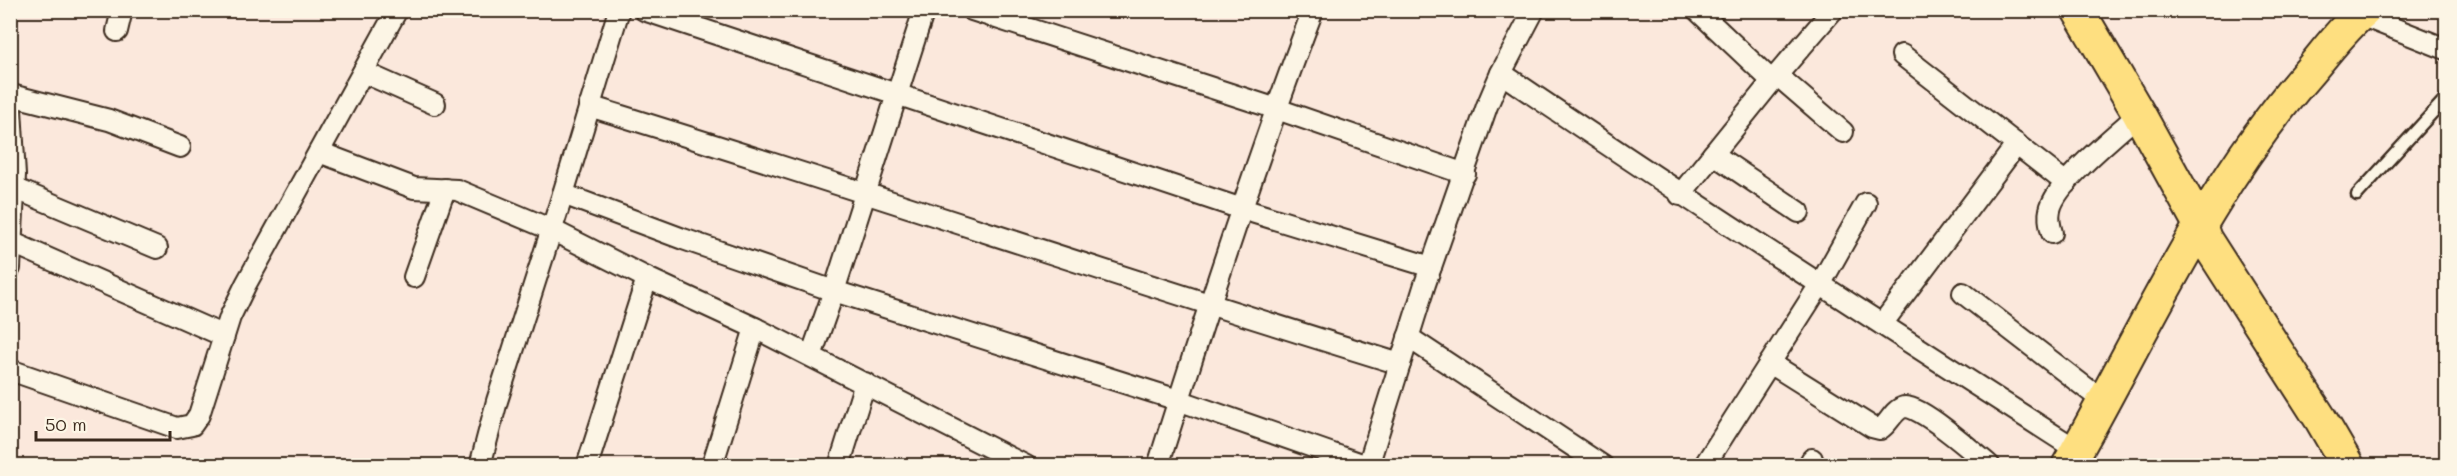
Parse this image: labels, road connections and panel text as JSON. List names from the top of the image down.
{
  "scale_bar": "50 m"
}
